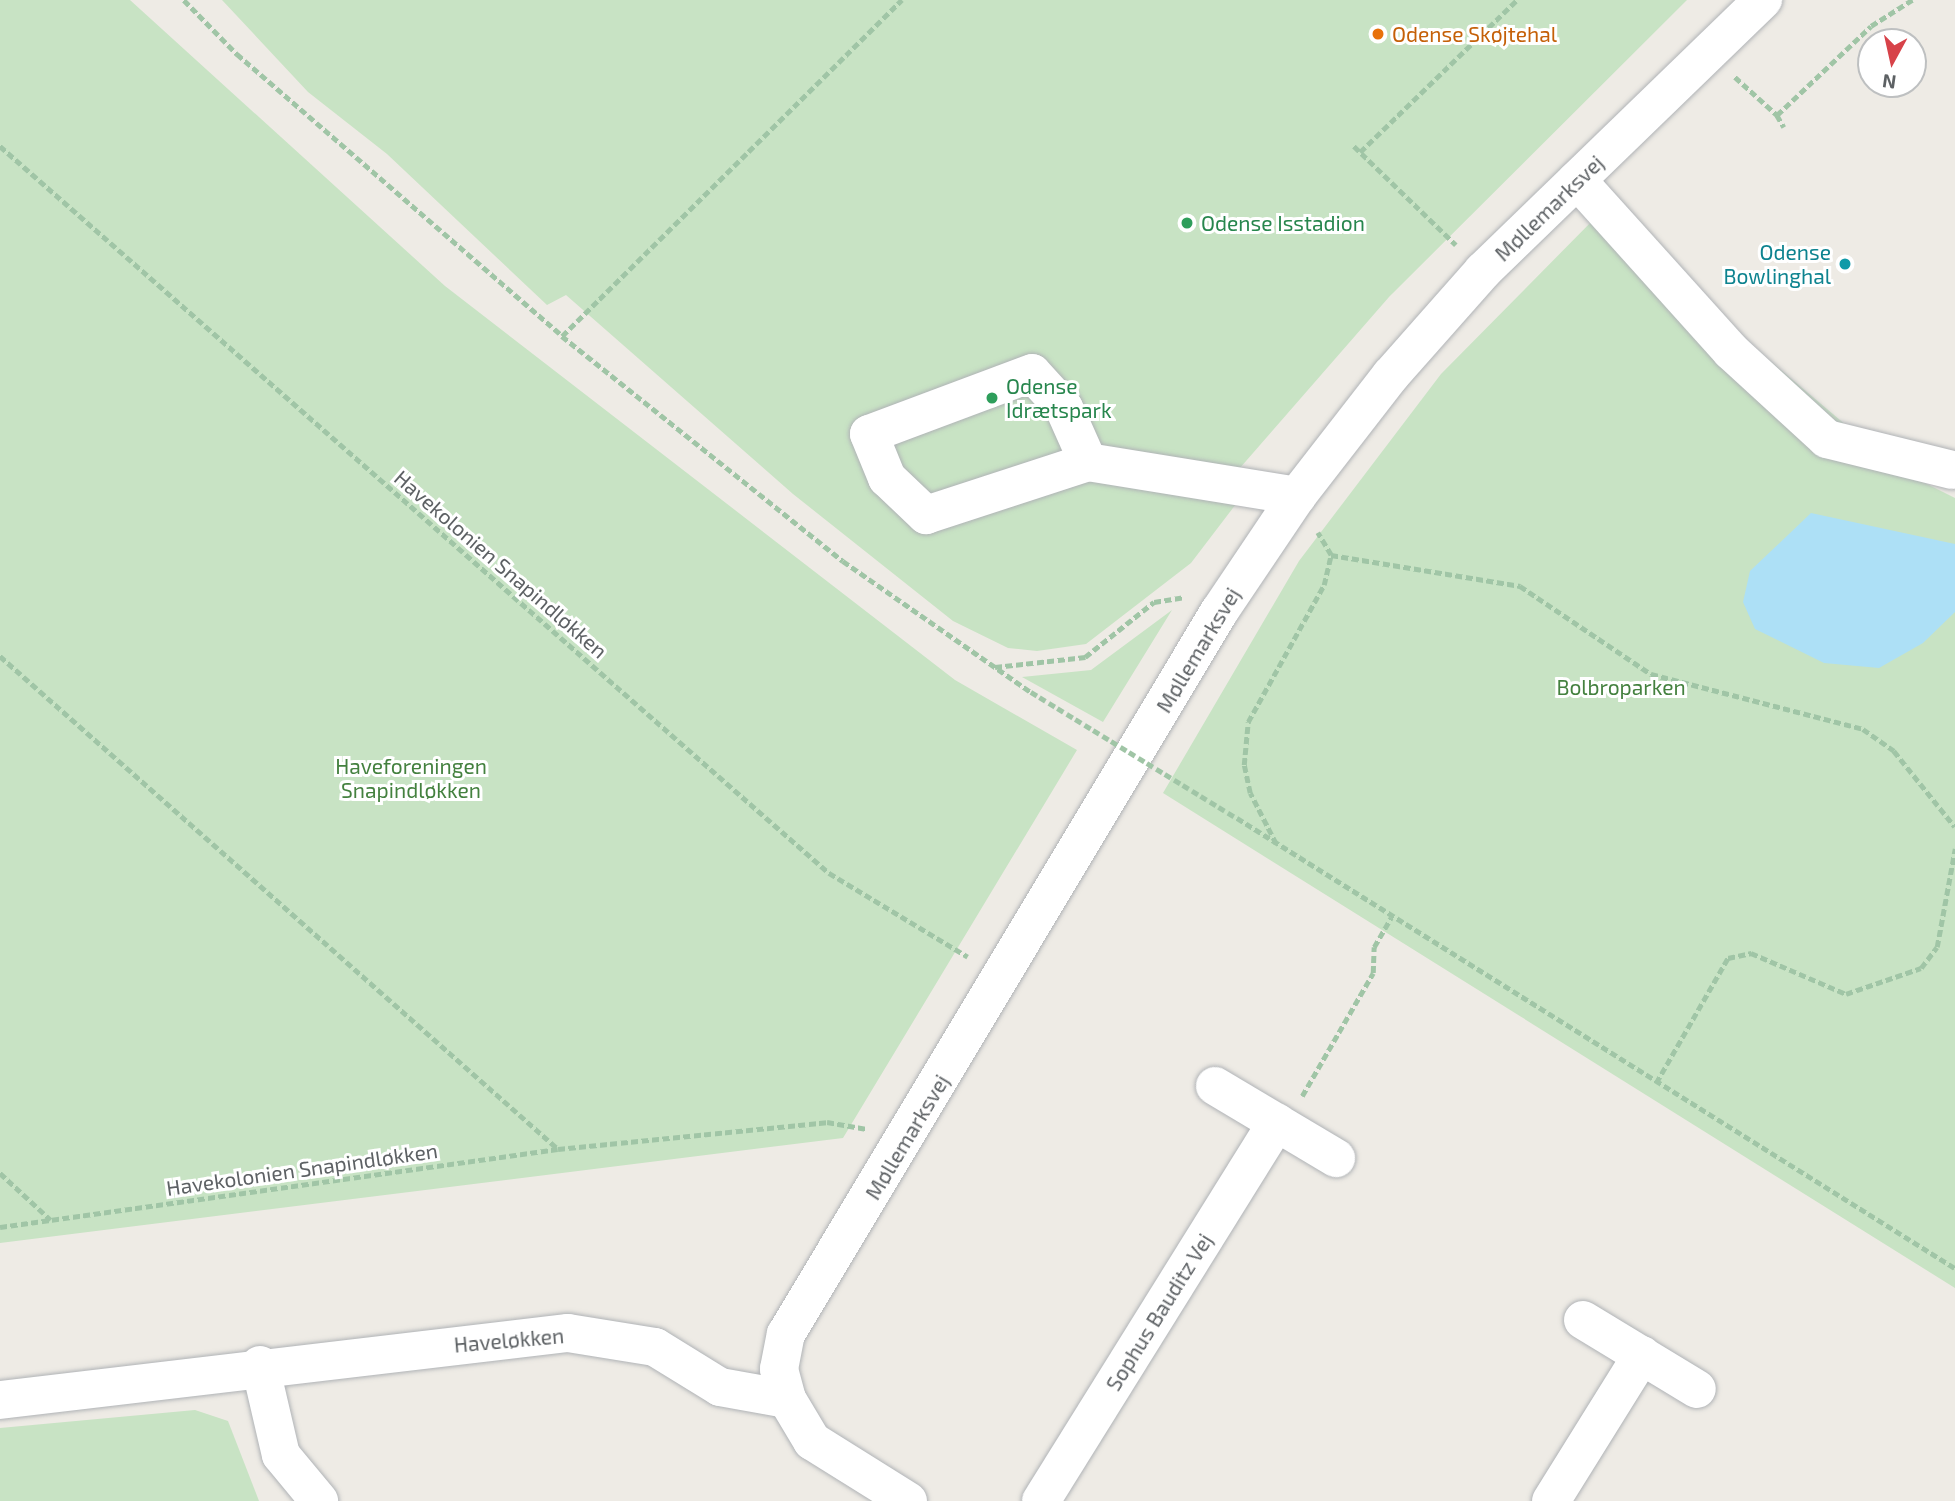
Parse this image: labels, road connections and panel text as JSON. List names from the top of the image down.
{
  "streets": {
    "street": ["Møllemarksvej", "Sophus Bauditz Vej", "Haveløkken"],
    "path": ["Havekolonien Snapindløkken"]
  },
  "crossings": [
    ["Møllemarksvej", "Havekolonien Snapindløkken"],
    ["Møllemarksvej", "Haveløkken"]
  ],
  "parks": ["Bolbroparken", "Haveforeningen Snapindløkken"],
  "places": [
    "Odense Skøjtehal",
    "Odense Isstadion",
    "Odense Bowlinghal",
    "Odense Idrætspark"
  ],
  "north": "bottom"
}
